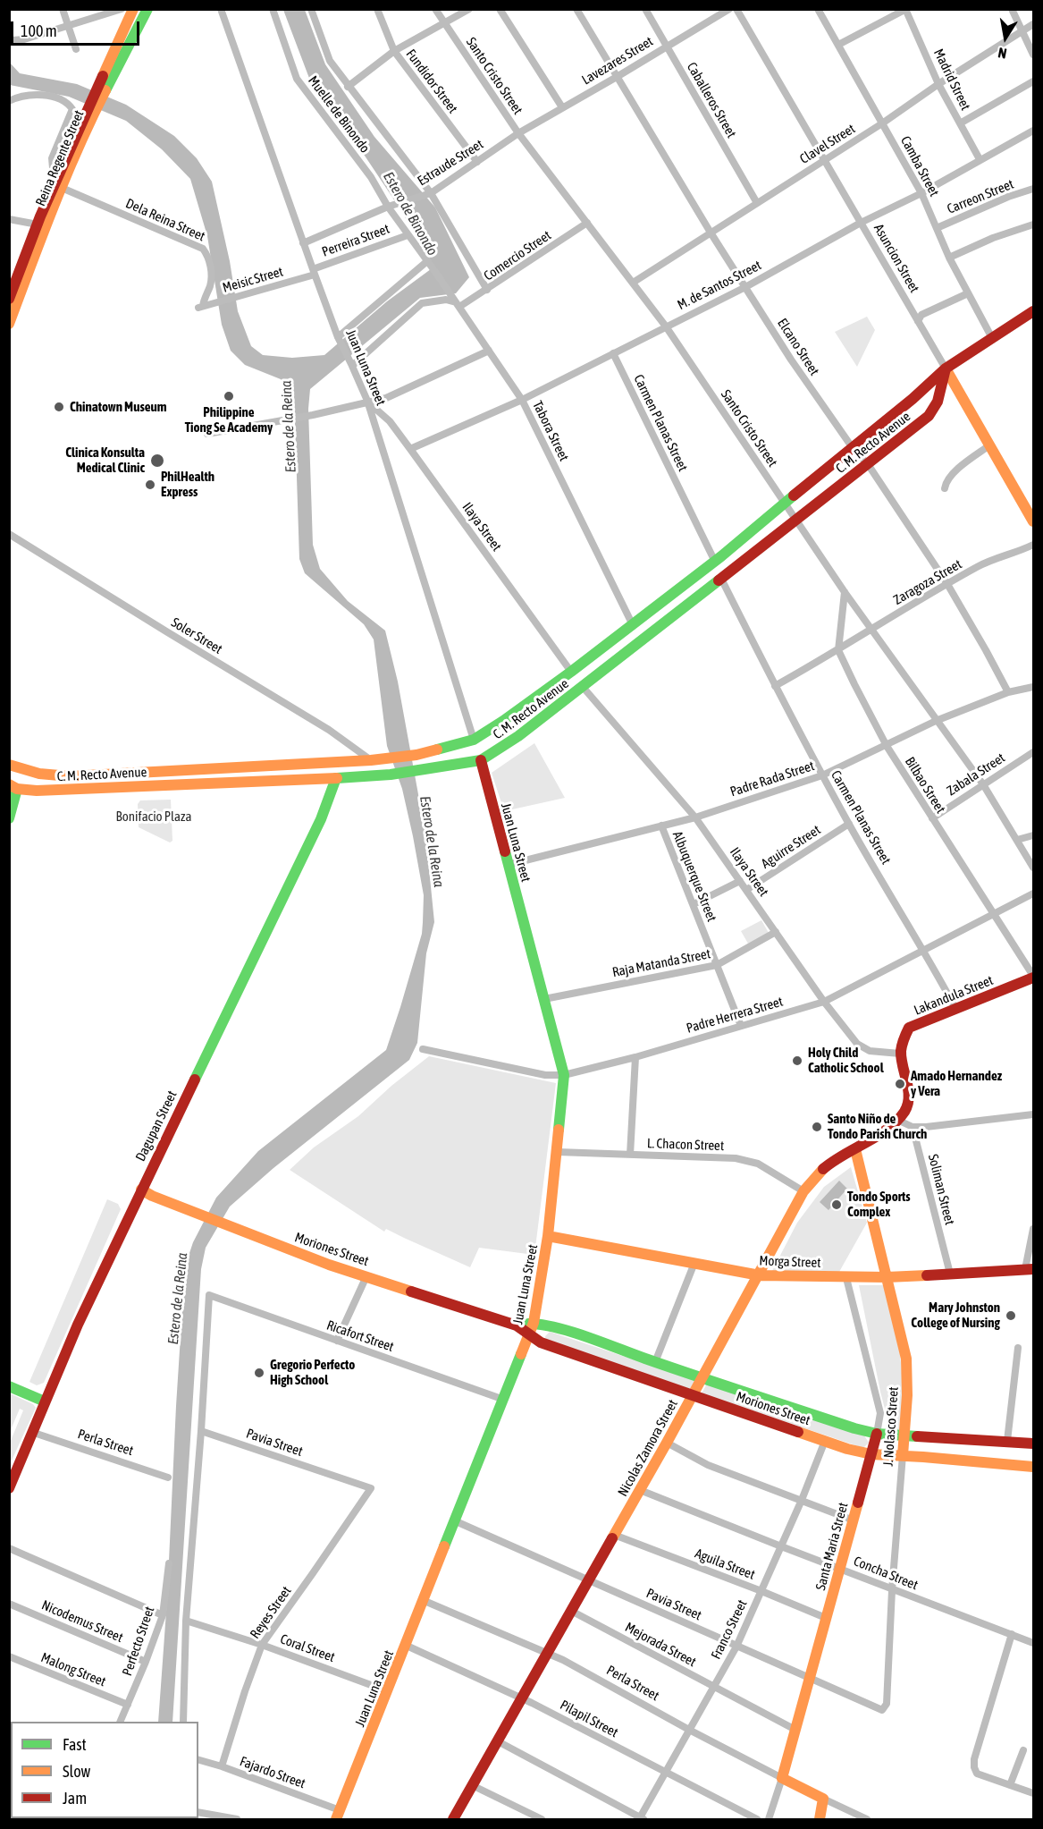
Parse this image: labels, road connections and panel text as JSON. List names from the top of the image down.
{
  "streets": {
    "main road": [
      "Reina Regente Street",
      "Asuncion Street",
      "Juan Luna Street",
      "C. M. Recto Avenue",
      "Lakandula Street",
      "Dagupan Street",
      "Moriones Street",
      "Morga Street",
      "J. Nolasco Street",
      "Perla Street",
      "Nicolas Zamora Street",
      "Santa Maria Street"
    ],
    "street": [
      "Lavezares Street",
      "Santo Cristo Street",
      "Madrid Street",
      "Fundidor Street",
      "Caballeros Street",
      "Muelle de Binondo",
      "Clavel Street",
      "Estraude Street",
      "Camba Street",
      "Carreon Street",
      "Dela Reina Street",
      "Perreira Street",
      "Comercio Street",
      "Meisic Street",
      "M. de Santos Street",
      "Elcano Street",
      "Carmen Planas Street",
      "Tabora Street",
      "Ilaya Street",
      "Zaragoza Street",
      "Soler Street",
      "Zabala Street",
      "Padre Rada Street",
      "Bilbao Street",
      "Aguirre Street",
      "Albuquerque Street",
      "Raja Matanda Street",
      "Padre Herrera Street",
      "L. Chacon Street",
      "Soliman Street",
      "Ricafort Street",
      "Pavia Street",
      "Aguila Street",
      "Concha Street",
      "Reyes Street",
      "Nicodemus Street",
      "Franco Street",
      "Perfecto Street",
      "Mejorada Street",
      "Coral Street",
      "Malong Street",
      "Pilapil Street",
      "Fajardo Street"
    ]
  },
  "crossings": [
    ["Lavezares Street", "Santo Cristo Street"],
    ["Lavezares Street", "Caballeros Street"],
    ["Lavezares Street", "Estraude Street"],
    ["Lavezares Street", "Elcano Street"],
    ["Santo Cristo Street", "Clavel Street"],
    ["Santo Cristo Street", "Estraude Street"],
    ["Santo Cristo Street", "Comercio Street"],
    ["Santo Cristo Street", "M. de Santos Street"],
    ["Santo Cristo Street", "C. M. Recto Avenue"],
    ["Santo Cristo Street", "Zaragoza Street"],
    ["Santo Cristo Street", "Zabala Street"],
    ["Santo Cristo Street", "Padre Rada Street"],
    ["Madrid Street", "Clavel Street"],
    ["Madrid Street", "M. de Santos Street"],
    ["Fundidor Street", "Estraude Street"],
    ["Caballeros Street", "Clavel Street"],
    ["Muelle de Binondo", "Estraude Street"],
    ["Muelle de Binondo", "Perreira Street"],
    ["Muelle de Binondo", "Comercio Street"],
    ["Muelle de Binondo", "Tabora Street"],
    ["Clavel Street", "Camba Street"],
    ["Clavel Street", "Asuncion Street"],
    ["Clavel Street", "Elcano Street"],
    ["Reina Regente Street", "Dela Reina Street"],
    ["Estraude Street", "Juan Luna Street"],
    ["Camba Street", "Carreon Street"],
    ["Camba Street", "M. de Santos Street"],
    ["Camba Street", "C. M. Recto Avenue"],
    ["Dela Reina Street", "Meisic Street"],
    ["Perreira Street", "Meisic Street"],
    ["Perreira Street", "Juan Luna Street"],
    ["Comercio Street", "Tabora Street"],
    ["Asuncion Street", "M. de Santos Street"],
    ["Asuncion Street", "C. M. Recto Avenue"],
    ["Meisic Street", "Juan Luna Street"],
    ["M. de Santos Street", "Elcano Street"],
    ["M. de Santos Street", "Carmen Planas Street"],
    ["M. de Santos Street", "Tabora Street"],
    ["M. de Santos Street", "Ilaya Street"],
    ["Elcano Street", "C. M. Recto Avenue"],
    ["Elcano Street", "Zaragoza Street"],
    ["Elcano Street", "Padre Rada Street"],
    ["Juan Luna Street", "C. M. Recto Avenue"],
    ["Juan Luna Street", "Ilaya Street"],
    ["Juan Luna Street", "Padre Rada Street"],
    ["Juan Luna Street", "Raja Matanda Street"],
    ["Juan Luna Street", "Padre Herrera Street"],
    ["Juan Luna Street", "L. Chacon Street"],
    ["Juan Luna Street", "Moriones Street"],
    ["Juan Luna Street", "Morga Street"],
    ["Juan Luna Street", "Ricafort Street"],
    ["Juan Luna Street", "Perla Street"],
    ["Juan Luna Street", "Pavia Street"],
    ["Juan Luna Street", "Coral Street"],
    ["Juan Luna Street", "Pilapil Street"],
    ["Juan Luna Street", "Fajardo Street"],
    ["Carmen Planas Street", "C. M. Recto Avenue"],
    ["Carmen Planas Street", "Zaragoza Street"],
    ["Carmen Planas Street", "Padre Rada Street"],
    ["Carmen Planas Street", "Aguirre Street"],
    ["Carmen Planas Street", "Lakandula Street"],
    ["Carmen Planas Street", "Padre Herrera Street"],
    ["Tabora Street", "C. M. Recto Avenue"],
    ["C. M. Recto Avenue", "Ilaya Street"],
    ["C. M. Recto Avenue", "Soler Street"],
    ["C. M. Recto Avenue", "Dagupan Street"],
    ["Ilaya Street", "Padre Rada Street"],
    ["Ilaya Street", "Aguirre Street"],
    ["Ilaya Street", "Raja Matanda Street"],
    ["Ilaya Street", "Lakandula Street"],
    ["Ilaya Street", "Padre Herrera Street"],
    ["Zaragoza Street", "Bilbao Street"],
    ["Zabala Street", "Bilbao Street"],
    ["Padre Rada Street", "Bilbao Street"],
    ["Padre Rada Street", "Albuquerque Street"],
    ["Bilbao Street", "Lakandula Street"],
    ["Bilbao Street", "Padre Herrera Street"],
    ["Albuquerque Street", "Raja Matanda Street"],
    ["Albuquerque Street", "Padre Herrera Street"],
    ["Dagupan Street", "Moriones Street"],
    ["Dagupan Street", "Perla Street"],
    ["L. Chacon Street", "Nicolas Zamora Street"],
    ["Soliman Street", "Morga Street"],
    ["Moriones Street", "J. Nolasco Street"],
    ["Moriones Street", "Nicolas Zamora Street"],
    ["Moriones Street", "Santa Maria Street"],
    ["Moriones Street", "Franco Street"],
    ["Morga Street", "J. Nolasco Street"],
    ["Morga Street", "Nicolas Zamora Street"],
    ["Morga Street", "Santa Maria Street"],
    ["Ricafort Street", "Pavia Street"],
    ["J. Nolasco Street", "Pavia Street"],
    ["J. Nolasco Street", "Nicolas Zamora Street"],
    ["J. Nolasco Street", "Concha Street"],
    ["Perla Street", "Nicolas Zamora Street"],
    ["Perla Street", "Santa Maria Street"],
    ["Perla Street", "Franco Street"],
    ["Pavia Street", "Nicolas Zamora Street"],
    ["Pavia Street", "Santa Maria Street"],
    ["Pavia Street", "Reyes Street"],
    ["Pavia Street", "Franco Street"],
    ["Nicolas Zamora Street", "Aguila Street"],
    ["Nicolas Zamora Street", "Concha Street"],
    ["Nicolas Zamora Street", "Mejorada Street"],
    ["Nicolas Zamora Street", "Pilapil Street"],
    ["Santa Maria Street", "Aguila Street"],
    ["Santa Maria Street", "Concha Street"],
    ["Santa Maria Street", "Mejorada Street"],
    ["Aguila Street", "Franco Street"],
    ["Concha Street", "Franco Street"],
    ["Reyes Street", "Coral Street"],
    ["Reyes Street", "Fajardo Street"],
    ["Nicodemus Street", "Perfecto Street"],
    ["Franco Street", "Mejorada Street"],
    ["Franco Street", "Pilapil Street"],
    ["Perfecto Street", "Malong Street"]
  ],
  "water": ["Estero de Binondo", "Estero de la Reina"],
  "parks": ["Bonifacio Plaza"],
  "places": [
    "Philippine Tiong Se Academy",
    "Chinatown Museum",
    "Clinica Konsulta Medical Clinic",
    "PhilHealth Express",
    "Holy Child Catholic School",
    "Amado Hernandez y Vera",
    "Santo Niño de Tondo Parish Church",
    "Tondo Sports Complex",
    "Mary Johnston College of Nursing",
    "Gregorio Perfecto High School"
  ],
  "legend": ["Fast", "Slow", "Jam"],
  "scale_bar": "100 m",
  "north": "bottom"
}
